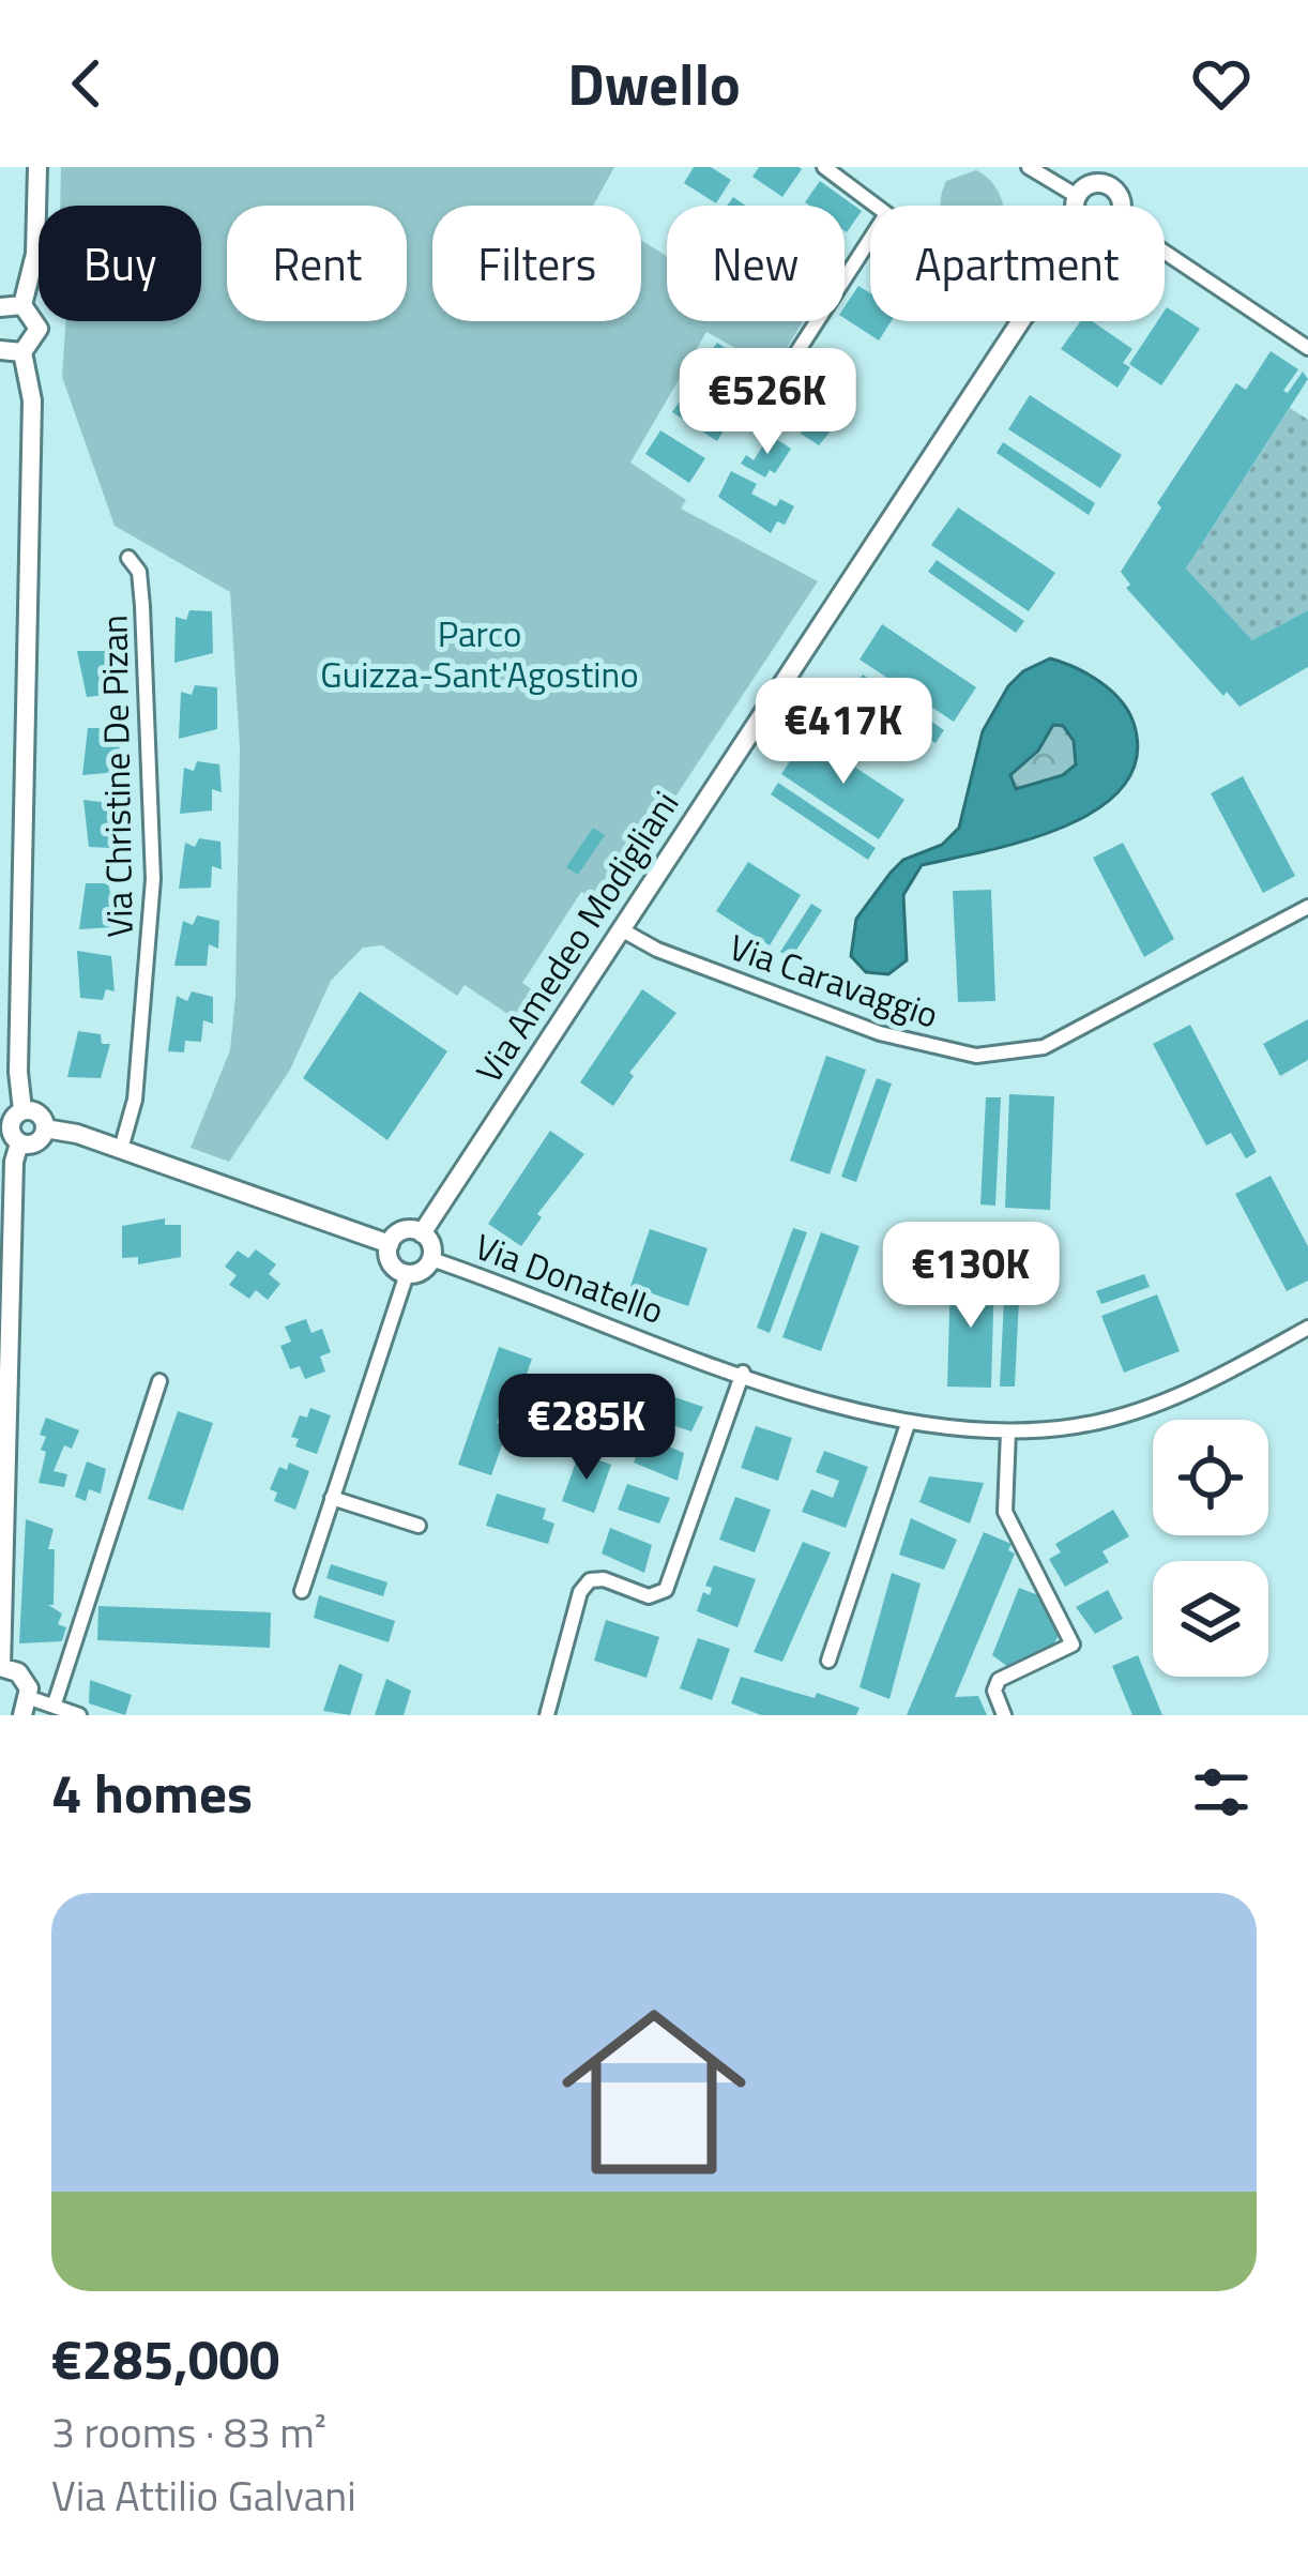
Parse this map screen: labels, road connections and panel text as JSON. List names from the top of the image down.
{
  "streets": {
    "street": [
      "Via Christine De Pizan",
      "Via Amedeo Modigliani",
      "Via Caravaggio",
      "Via Donatello"
    ]
  },
  "crossings": [
    ["Via Amedeo Modigliani", "Via Caravaggio"],
    ["Via Amedeo Modigliani", "Via Donatello"]
  ],
  "parks": ["Parco Guizza-Sant'Agostino"],
  "page": {
    "header": "Dwello",
    "chip": [
      "Buy",
      "Rent",
      "Filters",
      "New",
      "Apartment"
    ],
    "price": [
      "€526K",
      "€417K",
      "€130K",
      "€285K"
    ],
    "heading": "4 homes",
    "list": [
      {
        "name": "€285,000",
        "note": "3 rooms · 83 m² · Via Attilio Galvani"
      }
    ]
  }
}
